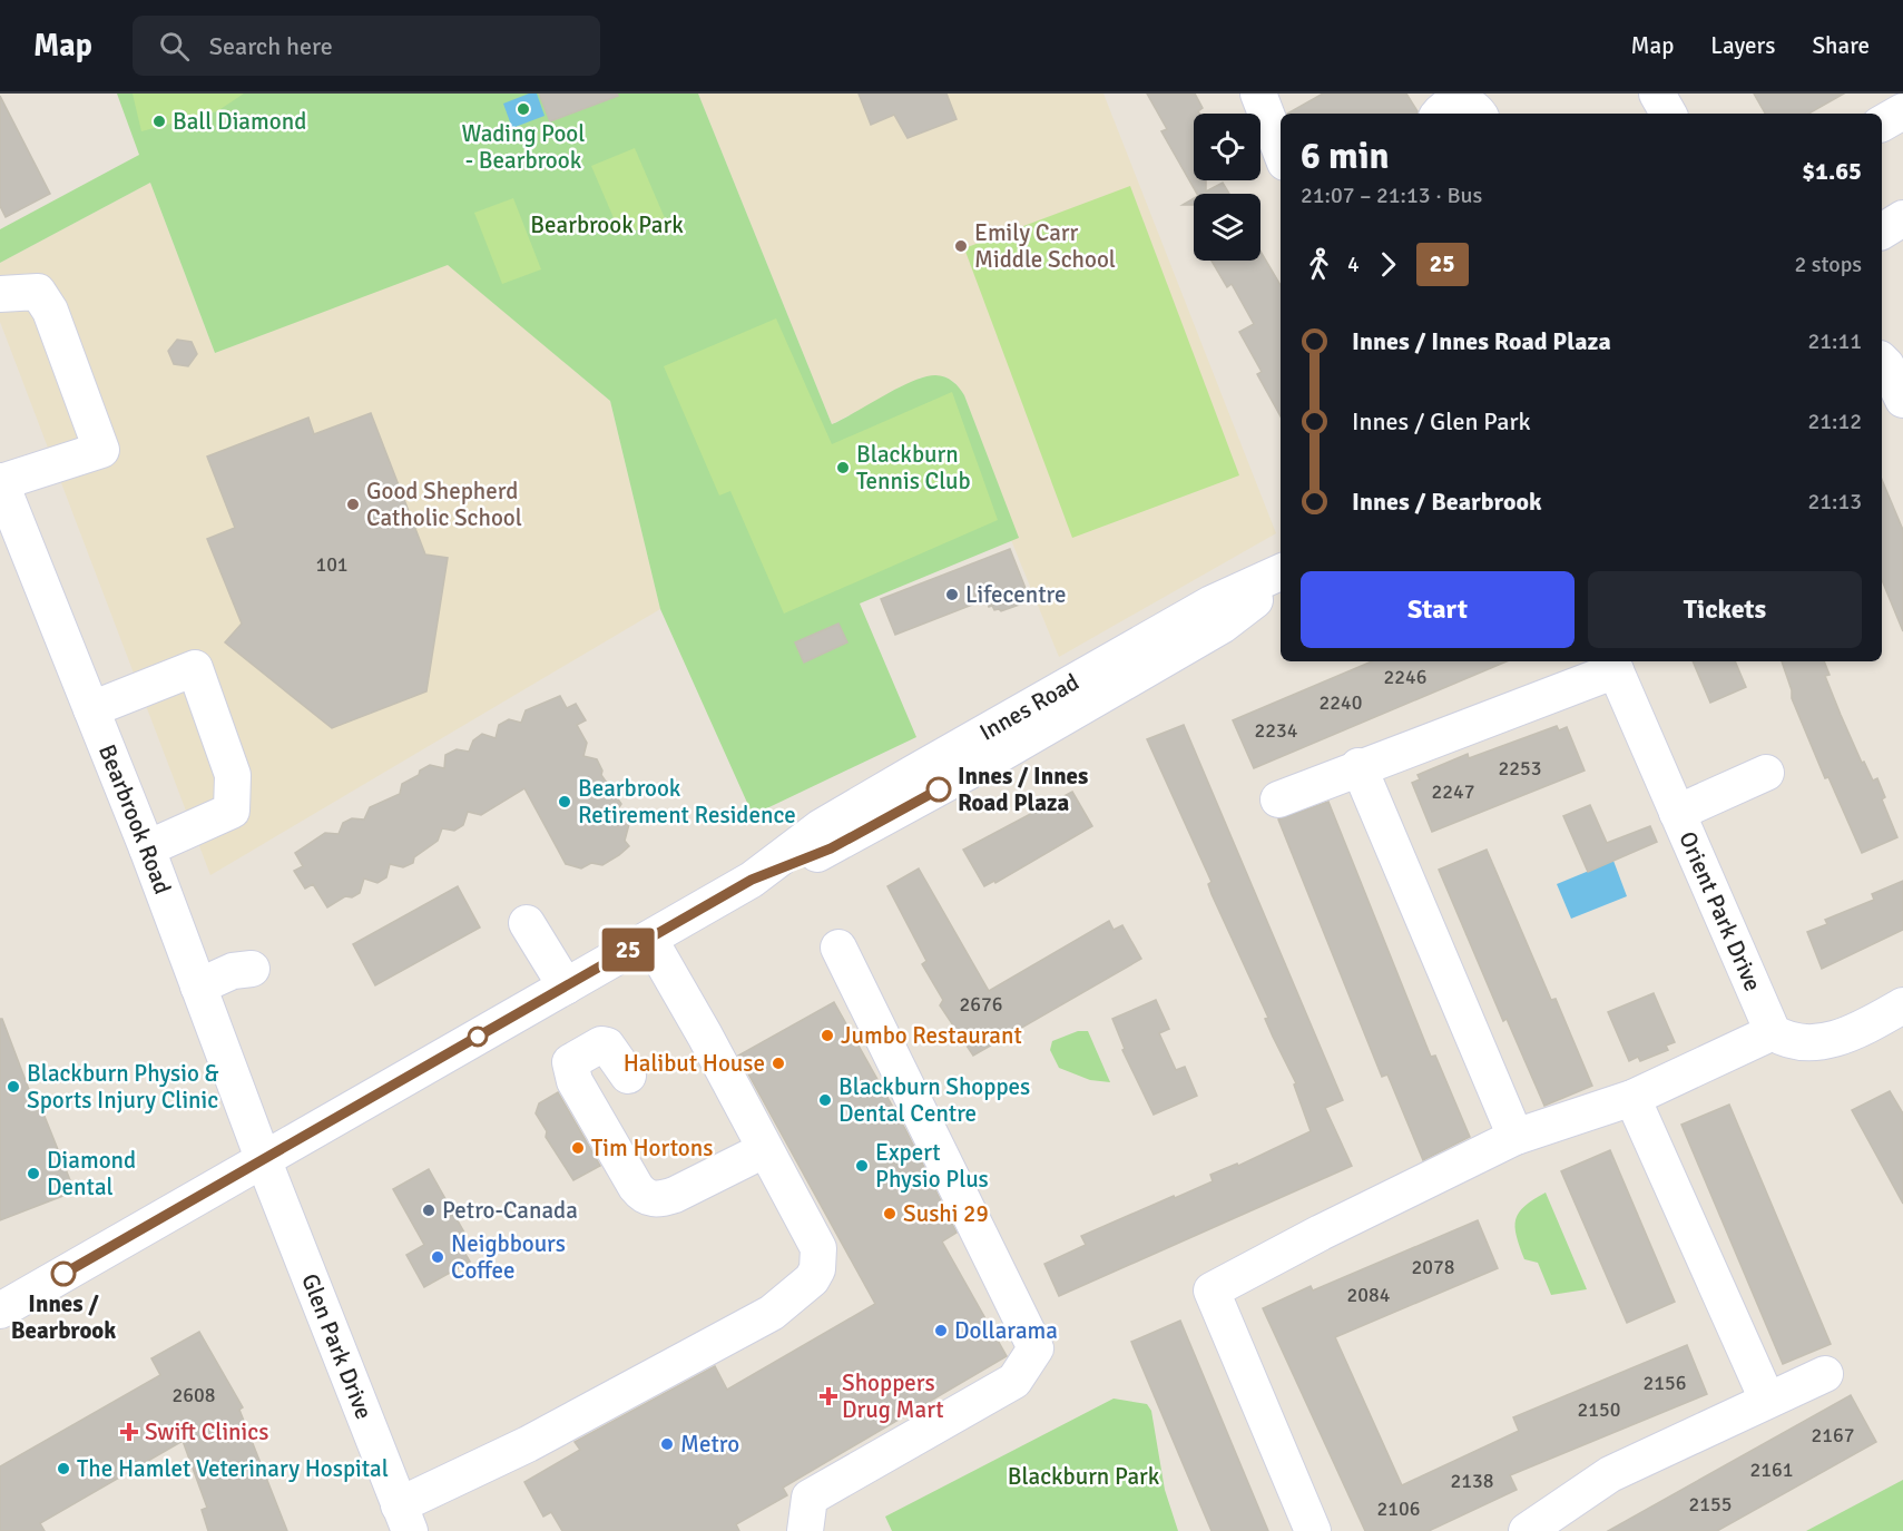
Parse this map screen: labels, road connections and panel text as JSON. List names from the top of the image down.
{
  "streets": {
    "street": [
      "Innes Road",
      "Bearbrook Road",
      "Orient Park Drive",
      "Glen Park Drive"
    ]
  },
  "crossings": [
    ["Innes Road", "Bearbrook Road"],
    ["Innes Road", "Glen Park Drive"],
    ["Bearbrook Road", "Glen Park Drive"]
  ],
  "parks": ["Bearbrook Park", "Blackburn Park"],
  "places": {
    "other": [
      "Wading Pool - Bearbrook",
      "Ball Diamond",
      "Emily Carr Middle School",
      "Blackburn Tennis Club",
      "Good Shepherd Catholic School",
      "Lifecentre",
      "Innes / Innes Road Plaza",
      "Bearbrook Retirement Residence",
      "Jumbo Restaurant",
      "Halibut House",
      "Blackburn Physio & Sports Injury Clinic",
      "Blackburn Shoppes Dental Centre",
      "Tim Hortons",
      "Expert Physio Plus",
      "Diamond Dental",
      "Petro-Canada",
      "Sushi 29",
      "Neigbbours Coffee",
      "Innes / Bearbrook",
      "Dollarama",
      "Metro",
      "The Hamlet Veterinary Hospital"
    ],
    "health": ["Shoppers Drug Mart", "Swift Clinics"]
  },
  "lines": ["bus line 25"],
  "house_numbers": [
    "101",
    "2246",
    "2240",
    "2234",
    "2253",
    "2247",
    "2676",
    "2078",
    "2084",
    "2156",
    "2608",
    "2150",
    "2167",
    "2161",
    "2138",
    "2155",
    "2106"
  ],
  "page": {
    "header": "Map",
    "search": "Search here",
    "nav": ["Map", "Layers", "Share"],
    "on_map": "25",
    "heading": ["6 min", "21:07 – 21:13 · Bus", "$1.65"],
    "legs": ["4", "25", "2 stops"],
    "list": [
      {
        "name": "Innes / Innes Road Plaza",
        "value": "21:11"
      },
      {
        "name": "Innes / Glen Park",
        "value": "21:12"
      },
      {
        "name": "Innes / Bearbrook",
        "value": "21:13"
      }
    ],
    "buttons": ["Start", "Tickets"]
  }
}
